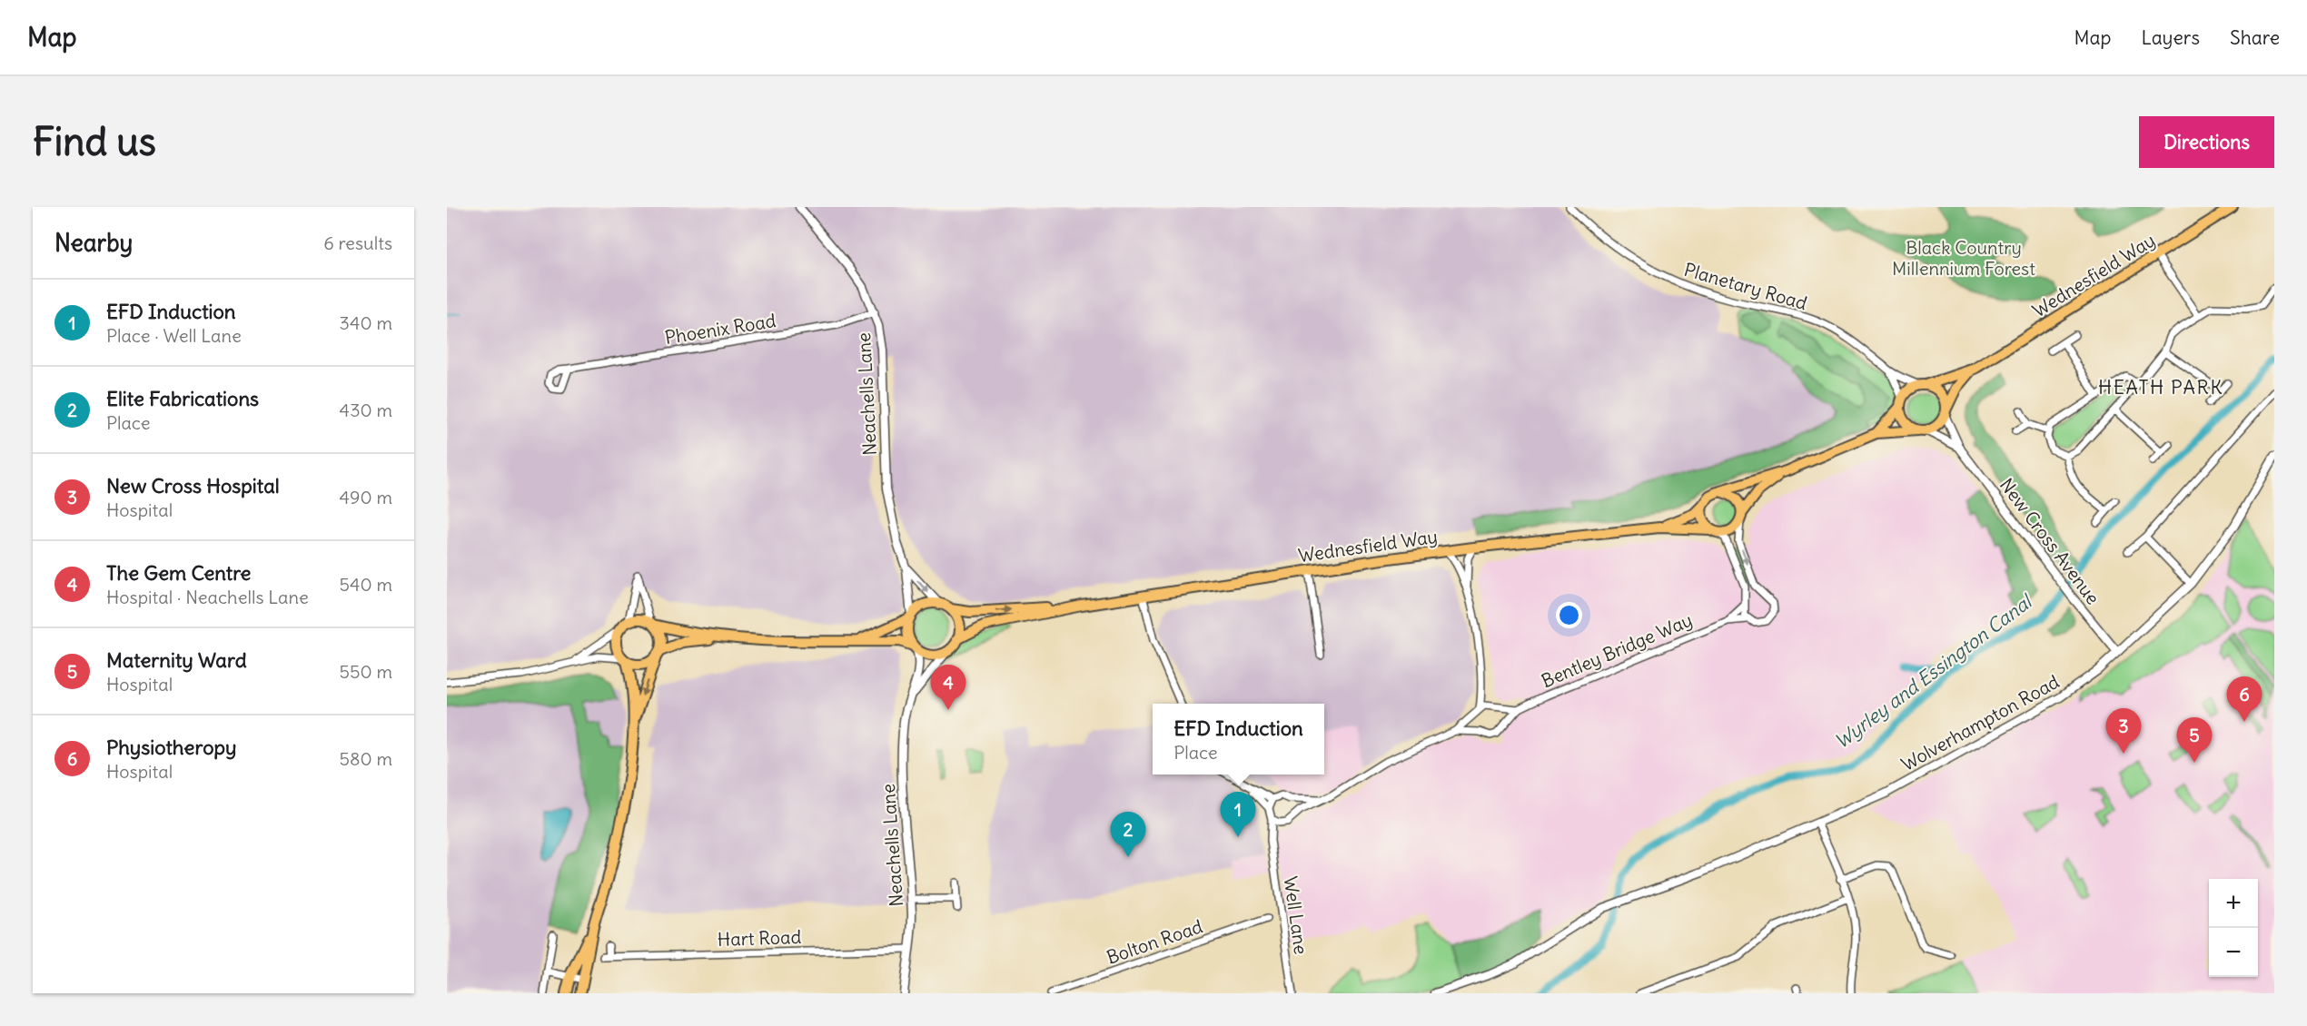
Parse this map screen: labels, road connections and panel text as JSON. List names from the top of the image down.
{
  "streets": {
    "main road": ["Wednesfield Way"],
    "street": [
      "Planetary Road",
      "Phoenix Road",
      "Neachells Lane",
      "New Cross Avenue",
      "Bentley Bridge Way",
      "Wolverhampton Road",
      "Well Lane",
      "Hart Road",
      "Bolton Road"
    ]
  },
  "crossings": [
    ["Wednesfield Way", "Planetary Road"],
    ["Wednesfield Way", "Neachells Lane"],
    ["Wednesfield Way", "New Cross Avenue"],
    ["Planetary Road", "New Cross Avenue"],
    ["Phoenix Road", "Neachells Lane"],
    ["Neachells Lane", "Hart Road"],
    ["New Cross Avenue", "Wolverhampton Road"]
  ],
  "districts": ["HEATH PARK"],
  "water": ["Wyrley and Essington Canal"],
  "parks": ["Black Country Millennium Forest"],
  "page": {
    "header": "Map",
    "nav": ["Map", "Layers", "Share"],
    "buttons": "Directions",
    "title": "Find us",
    "heading": ["Nearby", "6 results"],
    "list": [
      {
        "mark": "1",
        "name": "EFD Induction",
        "note": "Place · Well Lane",
        "value": "340 m"
      },
      {
        "mark": "2",
        "name": "Elite Fabrications",
        "note": "Place",
        "value": "430 m"
      },
      {
        "mark": "3",
        "name": "New Cross Hospital",
        "note": "Hospital",
        "value": "490 m"
      },
      {
        "mark": "4",
        "name": "The Gem Centre",
        "note": "Hospital · Neachells Lane",
        "value": "540 m"
      },
      {
        "mark": "5",
        "name": "Maternity Ward",
        "note": "Hospital",
        "value": "550 m"
      },
      {
        "mark": "6",
        "name": "Physiotheropy",
        "note": "Hospital",
        "value": "580 m"
      }
    ],
    "pins": [
      "4",
      "6",
      "3",
      "5",
      "1",
      "2"
    ],
    "popup": ["EFD Induction", "Place"],
    "map_buttons": ["+", "−"]
  }
}
